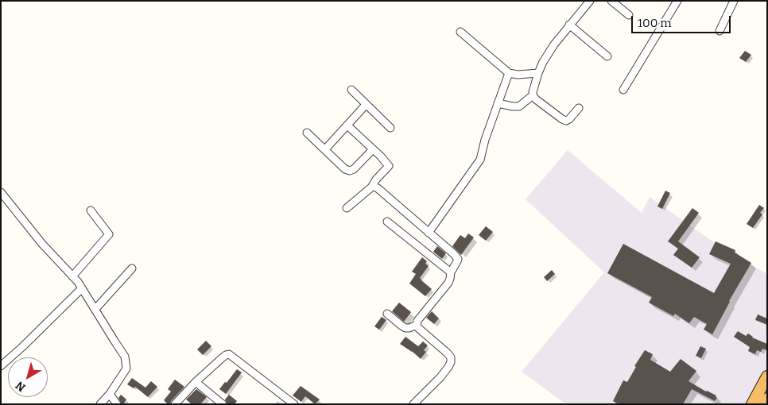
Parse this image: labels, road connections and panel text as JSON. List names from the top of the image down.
{
  "scale_bar": "100 m",
  "north": "bottom left"
}
